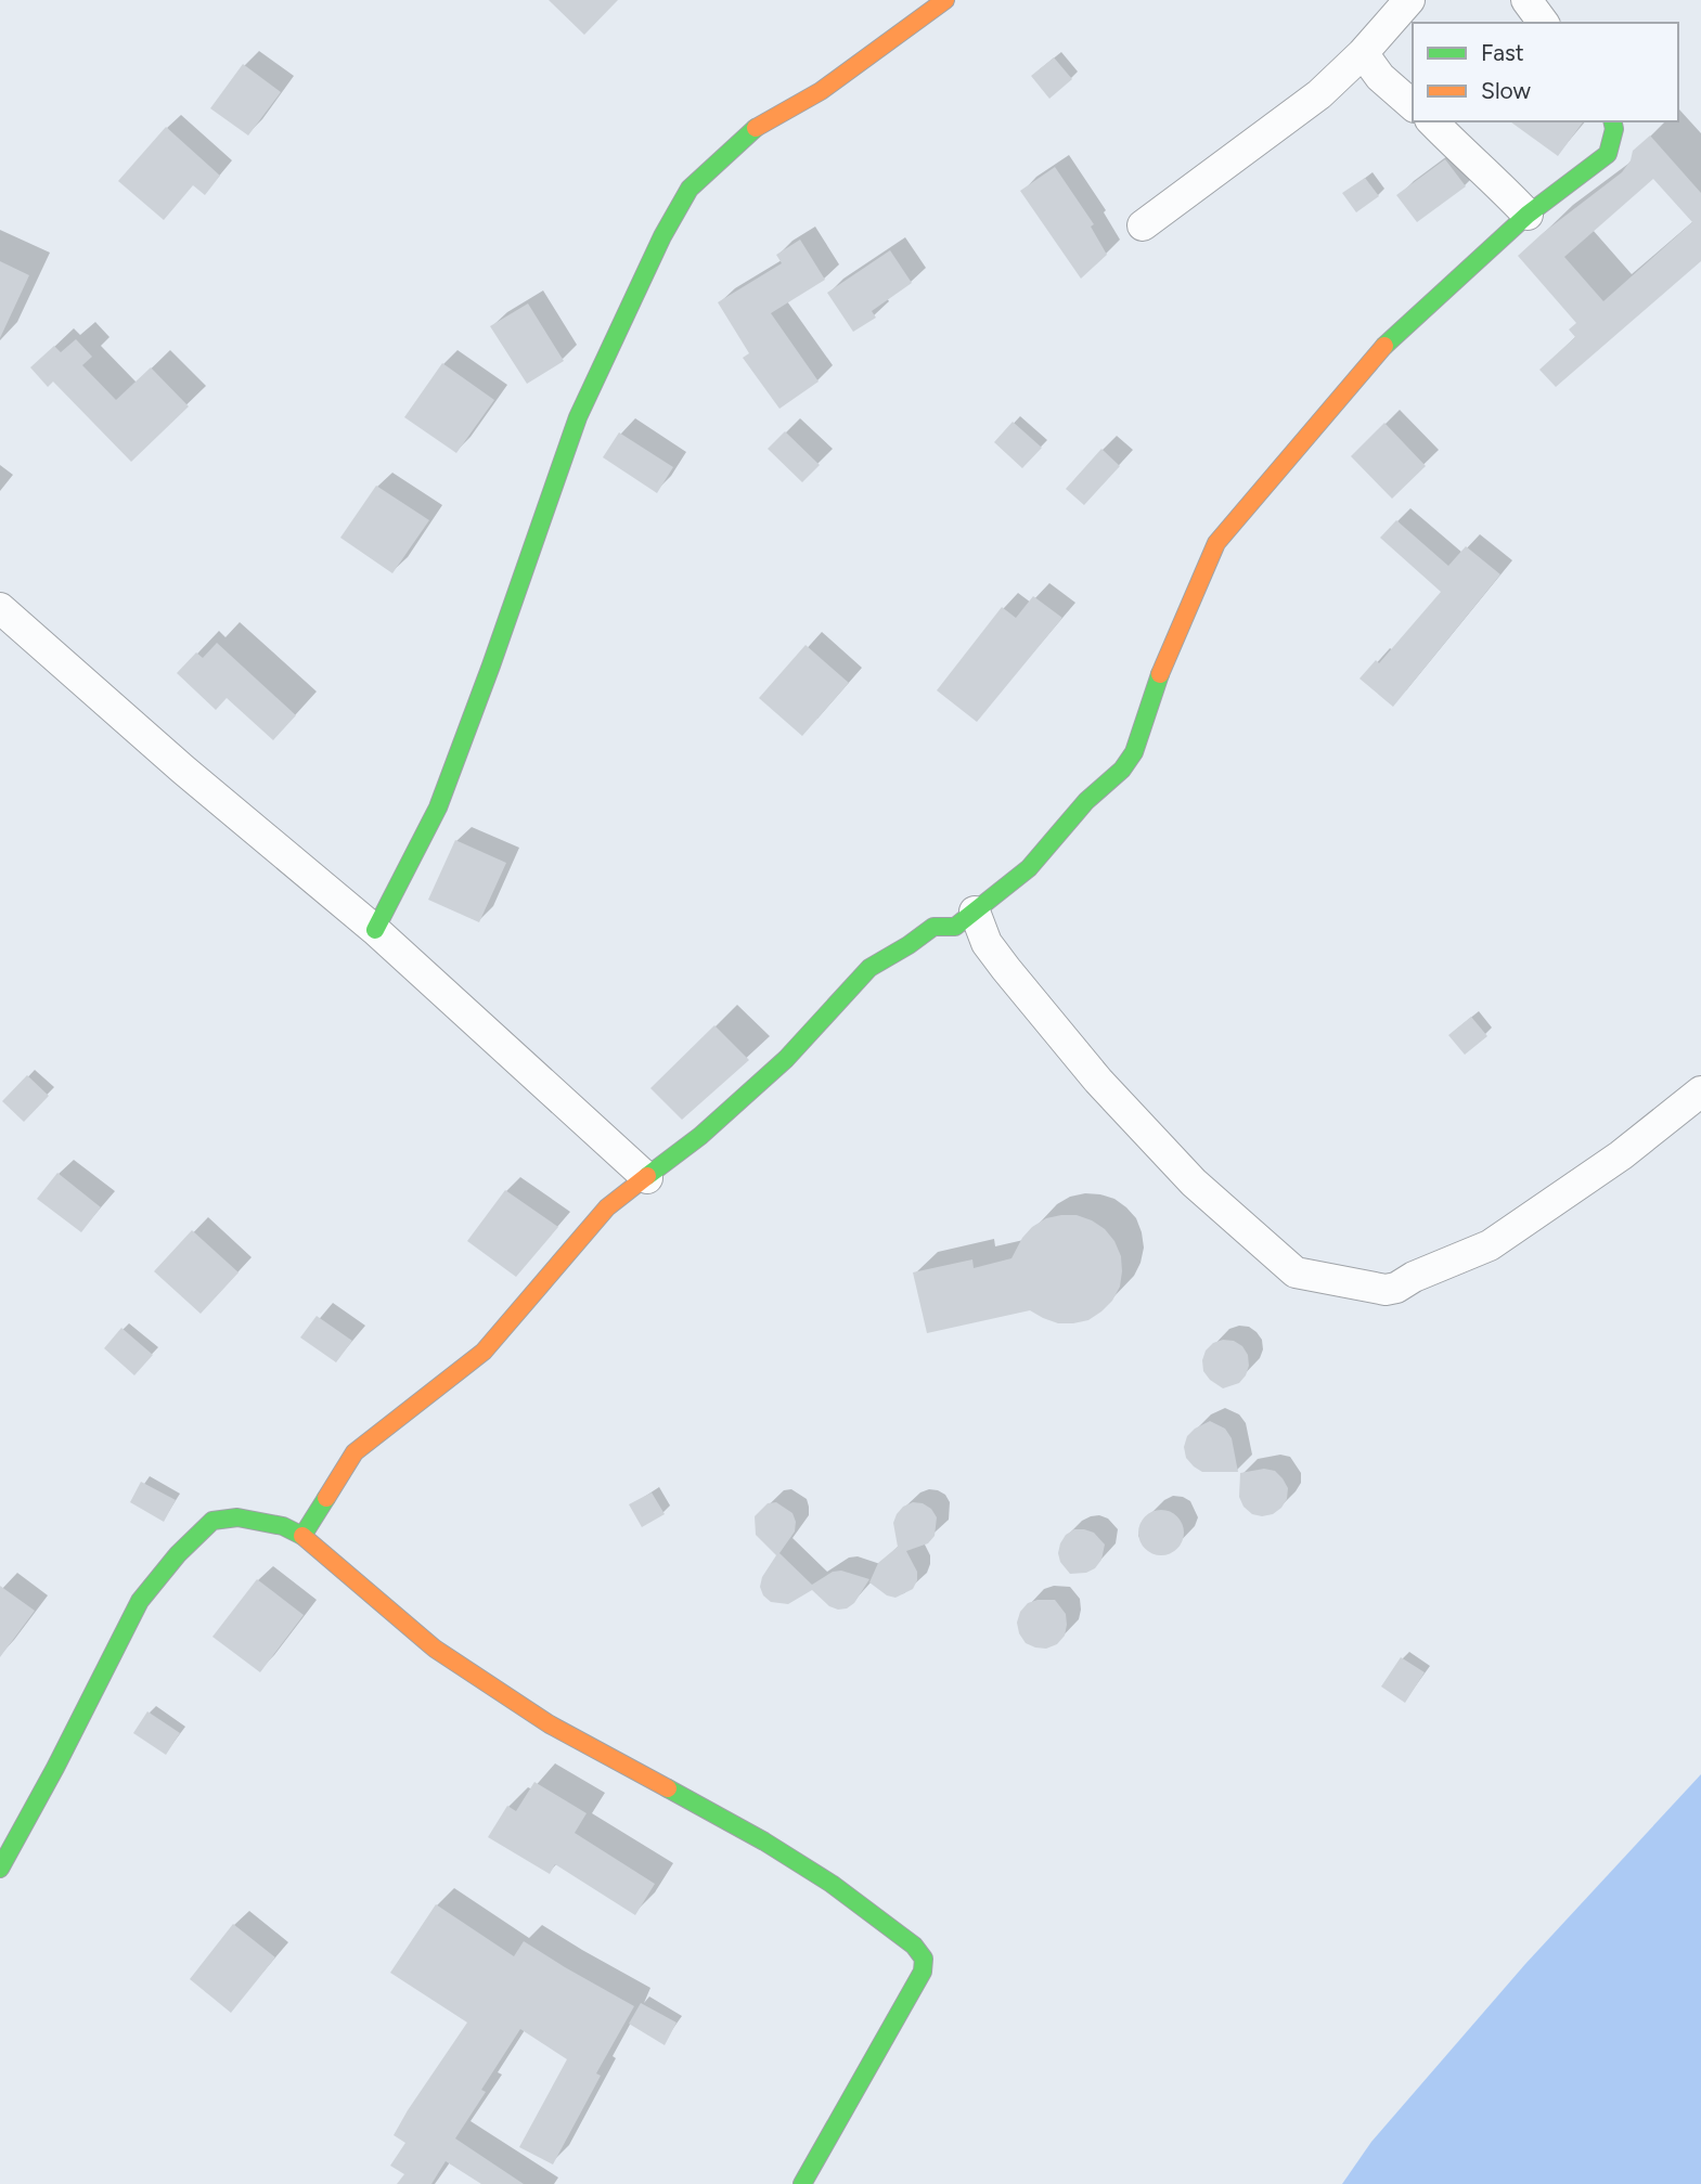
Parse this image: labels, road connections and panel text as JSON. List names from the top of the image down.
{
  "legend": ["Fast", "Slow"]
}
